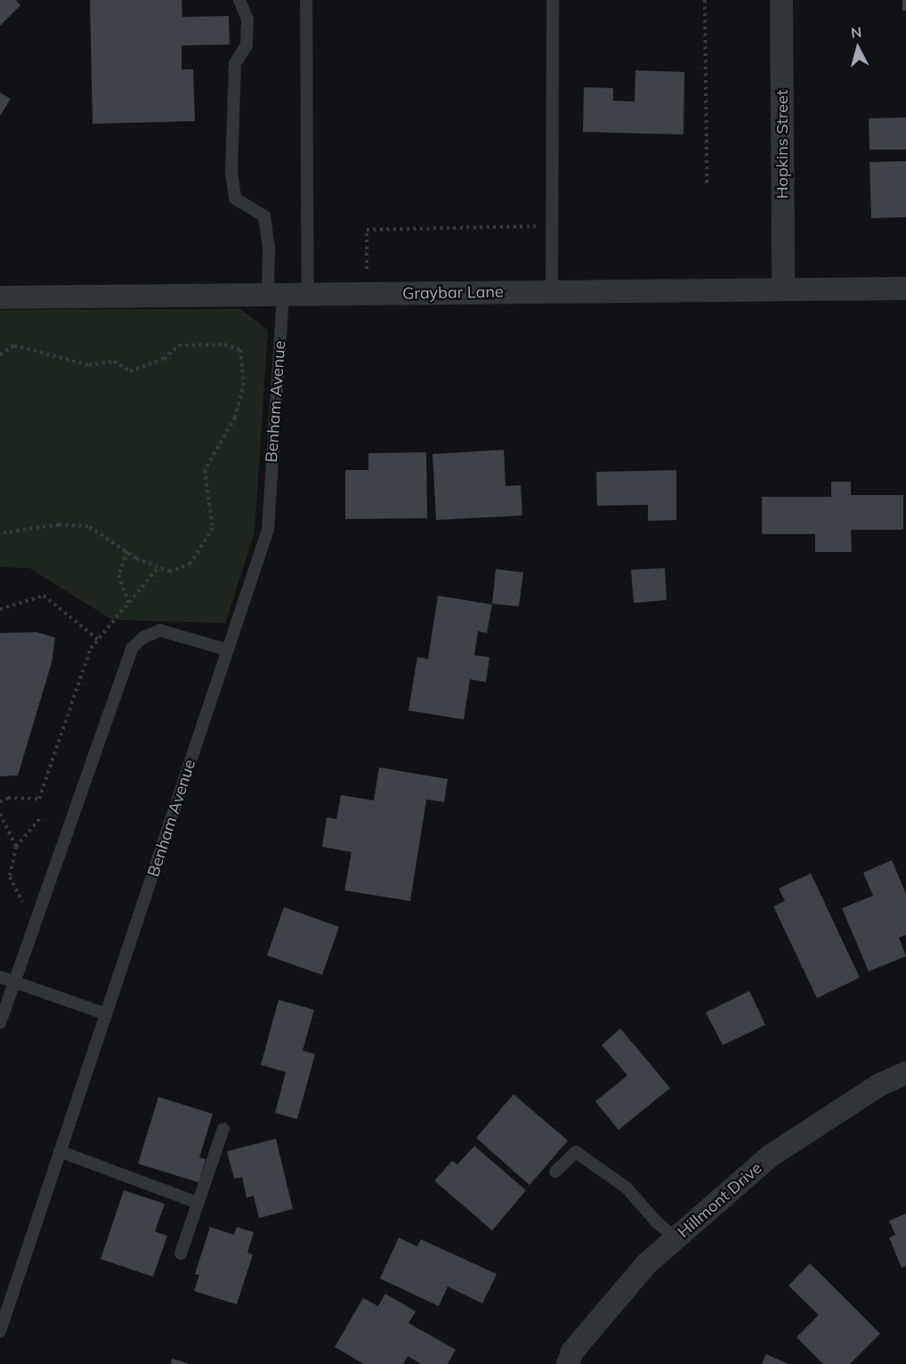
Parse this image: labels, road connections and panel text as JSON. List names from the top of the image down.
{
  "streets": {
    "street": ["Hopkins Street", "Graybar Lane", "Hillmont Drive"],
    "lane": ["Benham Avenue"]
  },
  "crossings": [
    ["Hopkins Street", "Graybar Lane"],
    ["Graybar Lane", "Benham Avenue"]
  ],
  "north": "top"
}
